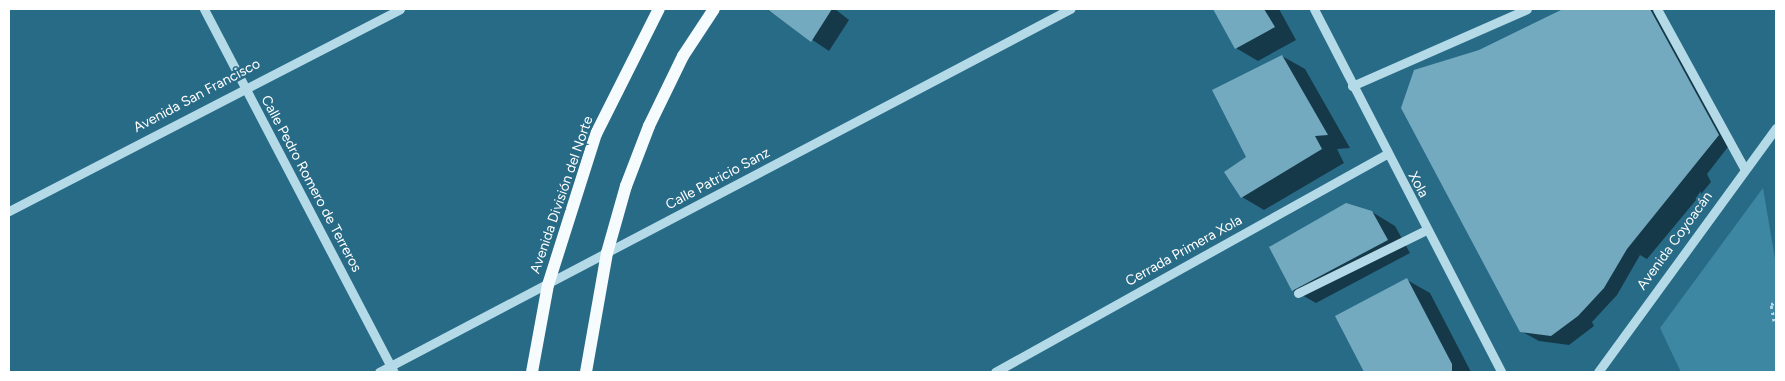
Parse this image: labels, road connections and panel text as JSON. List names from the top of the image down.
{
  "streets": {
    "main road": ["Avenida División del Norte"],
    "street": [
      "Avenida San Francisco",
      "Calle Patricio Sanz",
      "Calle Pedro Romero de Terreros",
      "Xola",
      "Avenida Coyoacán",
      "Cerrada Primera Xola"
    ]
  },
  "crossings": [
    ["Avenida San Francisco", "Calle Pedro Romero de Terreros"],
    ["Calle Patricio Sanz", "Calle Pedro Romero de Terreros"],
    ["Calle Patricio Sanz", "Avenida División del Norte"],
    ["Xola", "Cerrada Primera Xola"]
  ]
}
